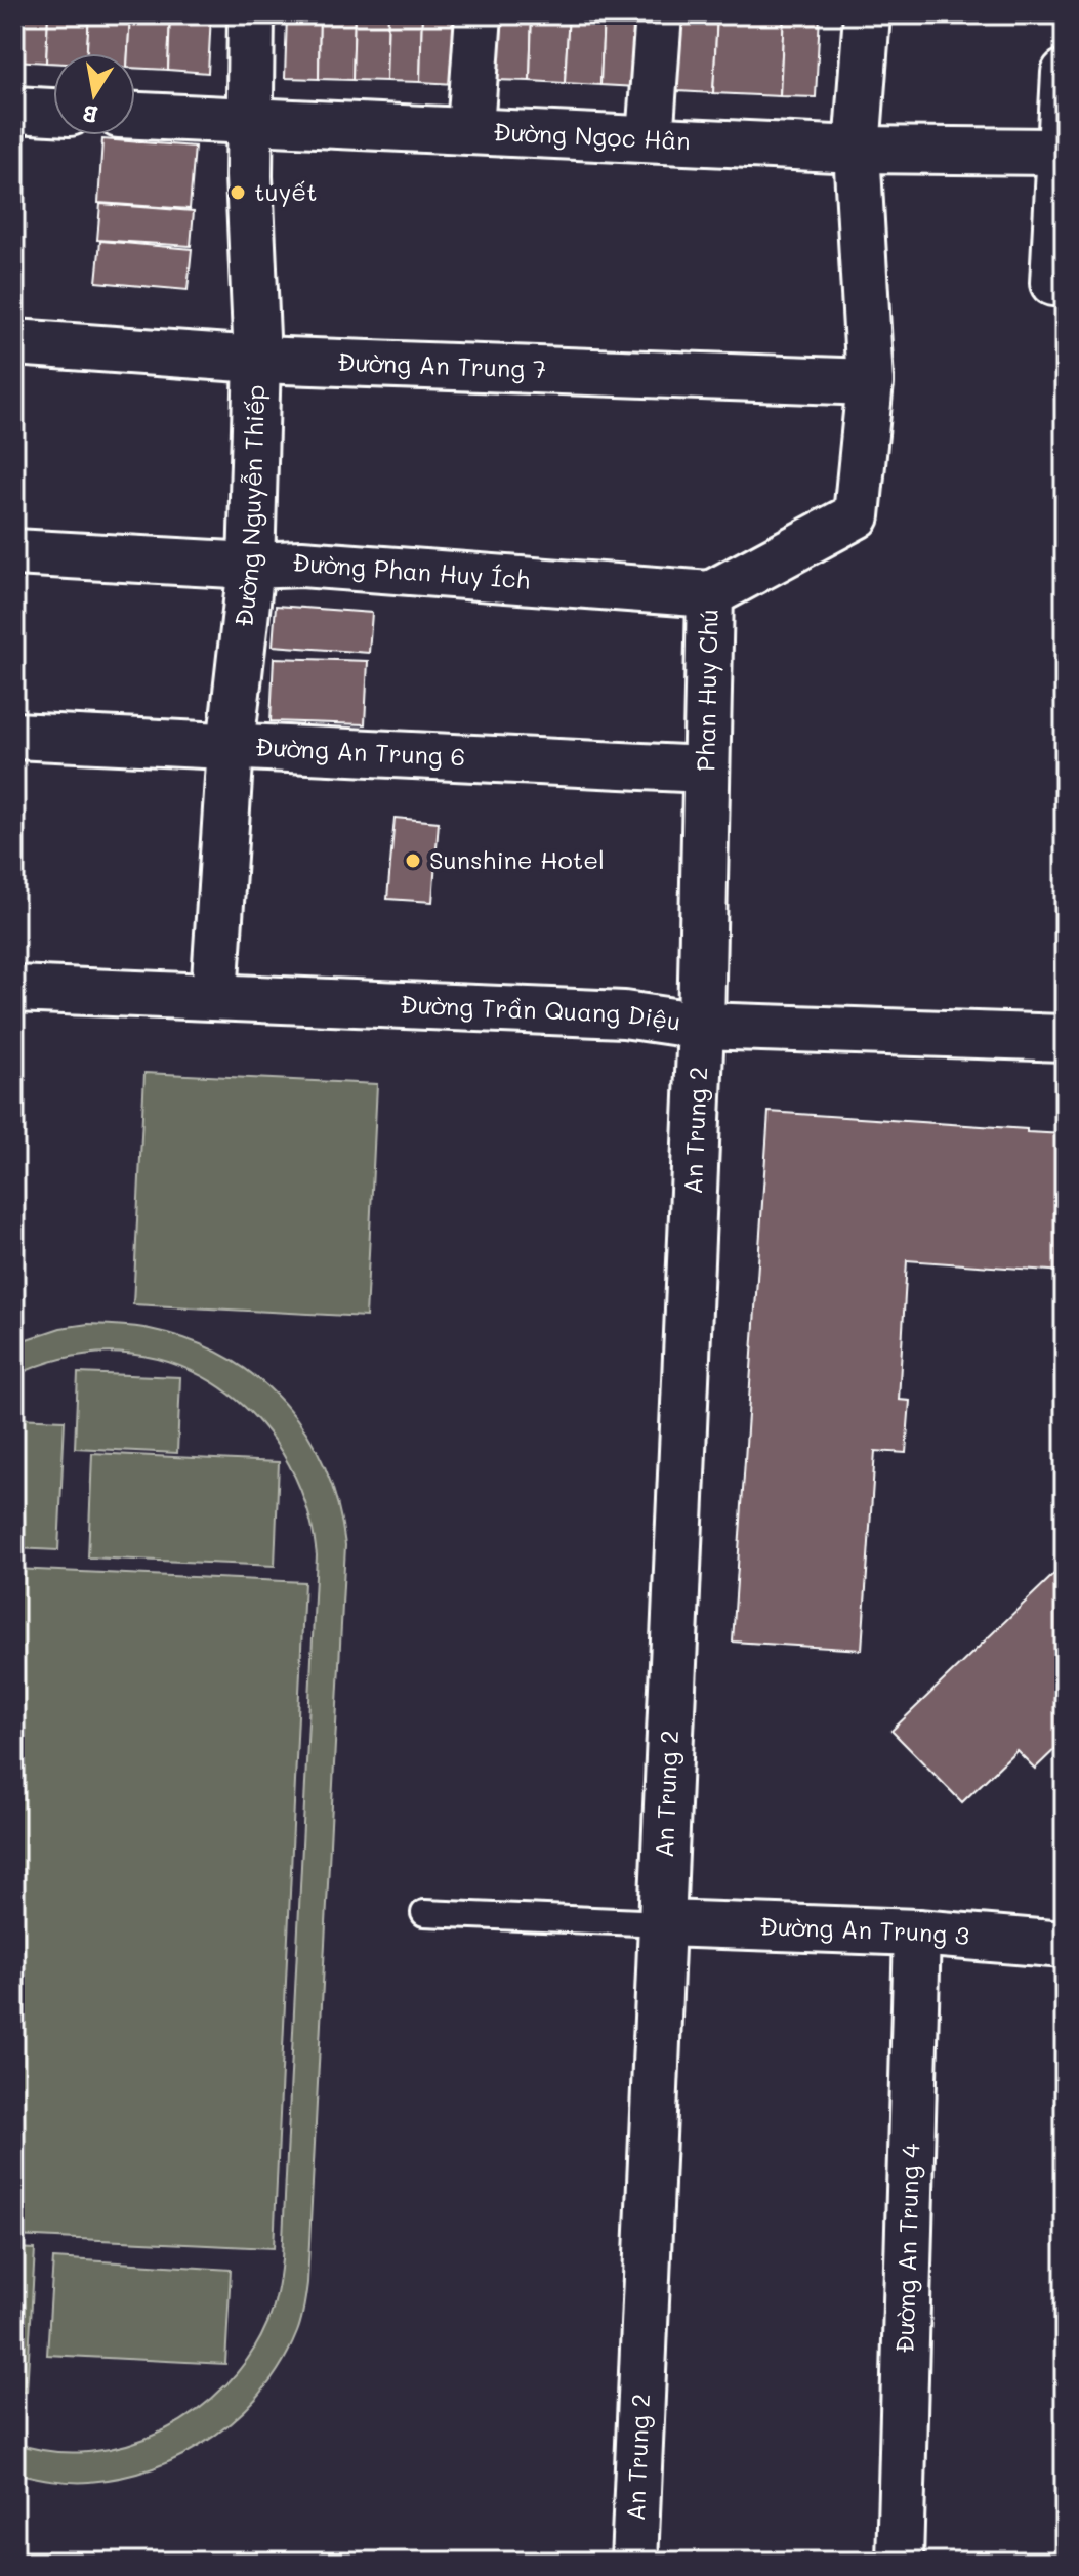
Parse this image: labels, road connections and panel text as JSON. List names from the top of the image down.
{
  "streets": {
    "street": [
      "Đường Ngọc Hân",
      "Đường An Trung 7",
      "Đường Nguyễn Thiếp",
      "Đường Phan Huy Ích",
      "Phan Huy Chú",
      "Đường An Trung 6",
      "Đường Trần Quang Diệu",
      "An Trung 2",
      "Đường An Trung 3",
      "Đường An Trung 4"
    ]
  },
  "crossings": [
    ["Đường Ngọc Hân", "Đường Nguyễn Thiếp"],
    ["Đường Ngọc Hân", "Phan Huy Chú"],
    ["Đường An Trung 7", "Đường Nguyễn Thiếp"],
    ["Đường An Trung 7", "Phan Huy Chú"],
    ["Đường Nguyễn Thiếp", "Đường Phan Huy Ích"],
    ["Đường Nguyễn Thiếp", "Đường An Trung 6"],
    ["Đường Nguyễn Thiếp", "Đường Trần Quang Diệu"],
    ["Đường Phan Huy Ích", "Phan Huy Chú"],
    ["Phan Huy Chú", "Đường An Trung 6"],
    ["Phan Huy Chú", "Đường Trần Quang Diệu"],
    ["Phan Huy Chú", "An Trung 2"],
    ["Đường Trần Quang Diệu", "An Trung 2"],
    ["An Trung 2", "Đường An Trung 3"],
    ["Đường An Trung 3", "Đường An Trung 4"]
  ],
  "places": ["tuyết", "Sunshine Hotel"],
  "north": "bottom"
}
